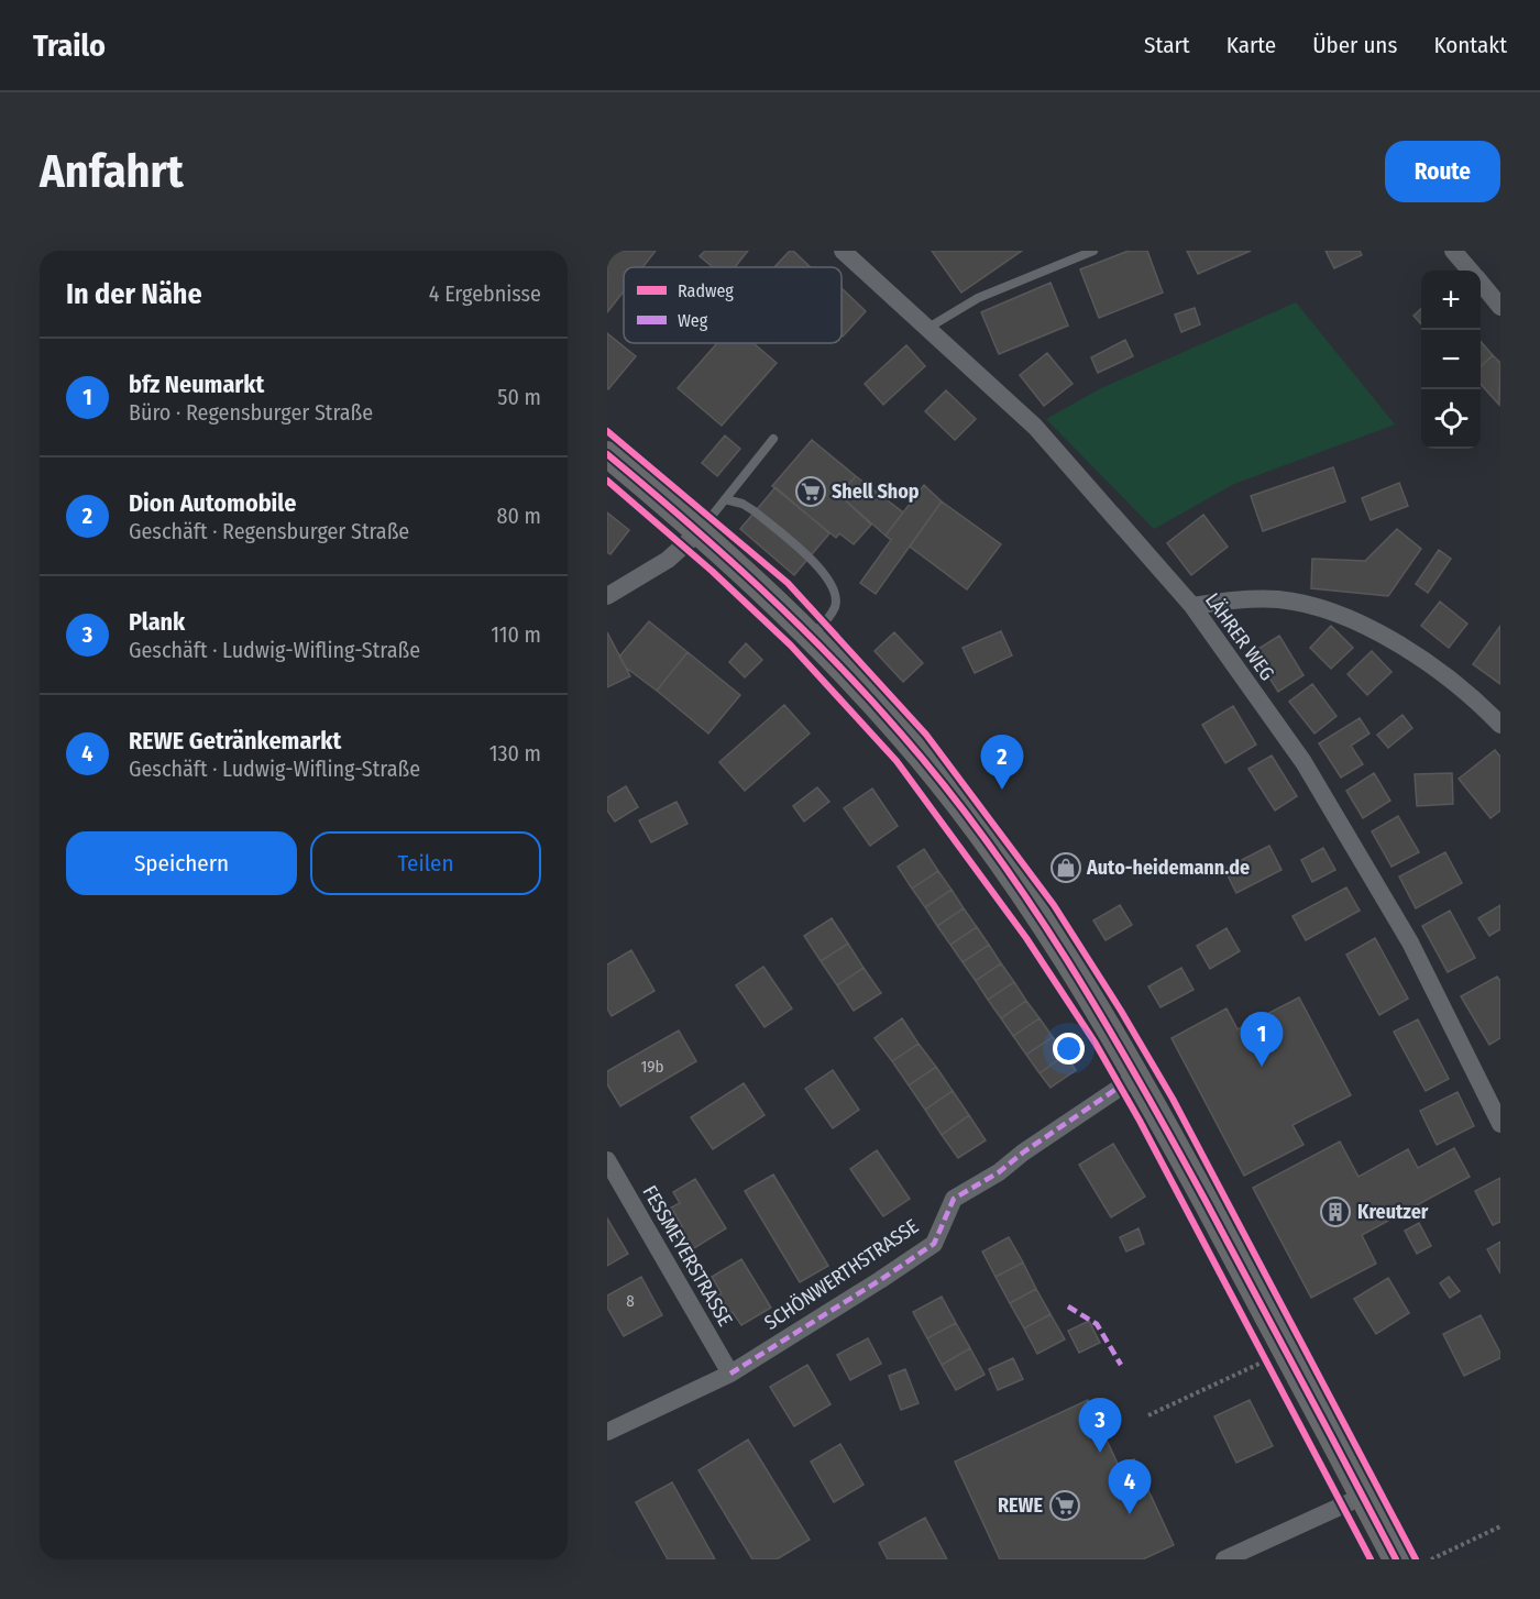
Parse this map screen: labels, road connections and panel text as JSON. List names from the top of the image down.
{
  "streets": {
    "street": ["LÄHRER WEG", "FESSMEYERSTRASSE", "SCHÖNWERTHSTRASSE"]
  },
  "crossings": [
    ["FESSMEYERSTRASSE", "SCHÖNWERTHSTRASSE"]
  ],
  "places": {
    "supermarket": ["Shell Shop", "REWE"],
    "shop": ["Auto-heidemann.de"],
    "building": ["Kreutzer"]
  },
  "house_numbers": ["19b", "8"],
  "legend": ["Radweg", "Weg"],
  "page": {
    "header": "Trailo",
    "nav": [
      "Start",
      "Karte",
      "Über uns",
      "Kontakt"
    ],
    "buttons": [
      "Route",
      ["Speichern", "Teilen"]
    ],
    "title": "Anfahrt",
    "heading": ["In der Nähe", "4 Ergebnisse"],
    "map_buttons": ["+", "−"],
    "list": [
      {
        "mark": "1",
        "name": "bfz Neumarkt",
        "note": "Büro · Regensburger Straße",
        "value": "50 m"
      },
      {
        "mark": "2",
        "name": "Dion Automobile",
        "note": "Geschäft · Regensburger Straße",
        "value": "80 m"
      },
      {
        "mark": "3",
        "name": "Plank",
        "note": "Geschäft · Ludwig-Wifling-Straße",
        "value": "110 m"
      },
      {
        "mark": "4",
        "name": "REWE Getränkemarkt",
        "note": "Geschäft · Ludwig-Wifling-Straße",
        "value": "130 m"
      }
    ],
    "pins": [
      "2",
      "1",
      "3",
      "4"
    ]
  }
}
